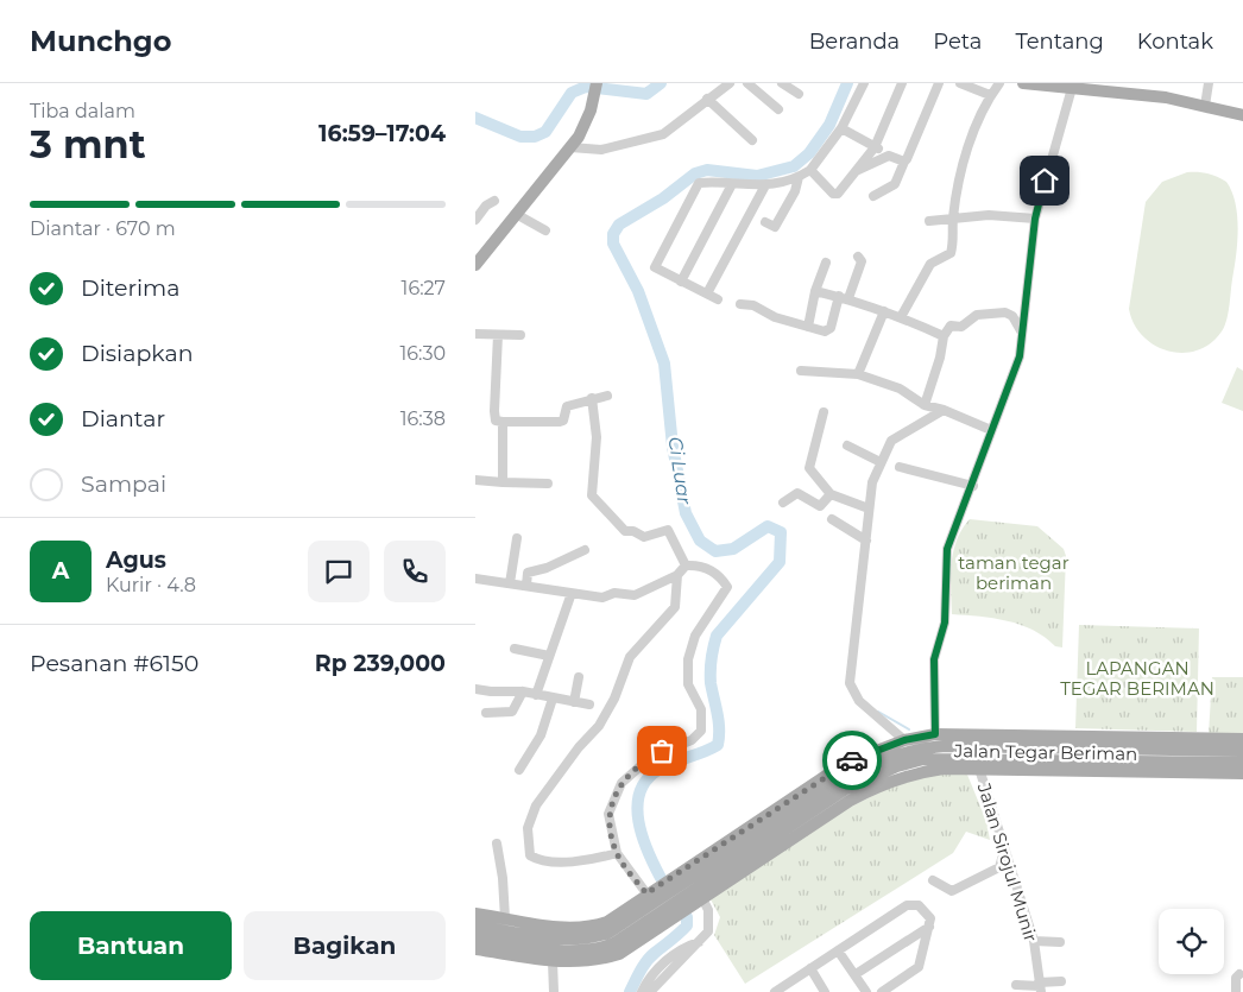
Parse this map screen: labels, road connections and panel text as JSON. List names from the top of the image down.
{
  "streets": {
    "main road": ["Jalan Tegar Beriman"],
    "street": ["Jalan Sirojul Munir"]
  },
  "crossings": [
    ["Jalan Tegar Beriman", "Jalan Sirojul Munir"]
  ],
  "water": ["Ci Luar"],
  "parks": ["taman tegar beriman", "LAPANGAN TEGAR BERIMAN"],
  "page": {
    "header": "Munchgo",
    "nav": [
      "Beranda",
      "Peta",
      "Tentang",
      "Kontak"
    ],
    "heading": ["3 mnt", "Tiba dalam", "16:59–17:04"],
    "panel": [
      "Agus",
      "Kurir · 4.8",
      "Pesanan #6150",
      "Rp 239,000"
    ],
    "bar": "Diantar · 670 m",
    "list": [
      ["Diterima", "16:27"],
      ["Disiapkan", "16:30"],
      ["Diantar", "16:38"],
      "Sampai"
    ],
    "round": "A",
    "buttons": ["Bantuan", "Bagikan"]
  }
}
